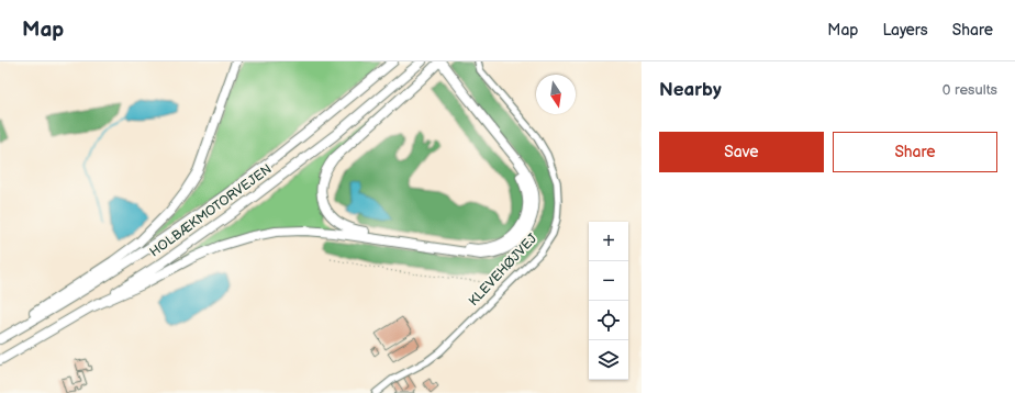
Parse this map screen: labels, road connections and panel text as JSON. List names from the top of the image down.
{
  "streets": {
    "highway": ["HOLBÆKMOTORVEJEN"],
    "street": ["KLEVEHØJVEJ"]
  },
  "north": "bottom",
  "page": {
    "header": "Map",
    "nav": ["Map", "Layers", "Share"],
    "heading": ["Nearby", "0 results"],
    "buttons": ["Save", "Share"],
    "map_buttons": ["+", "−"]
  }
}
